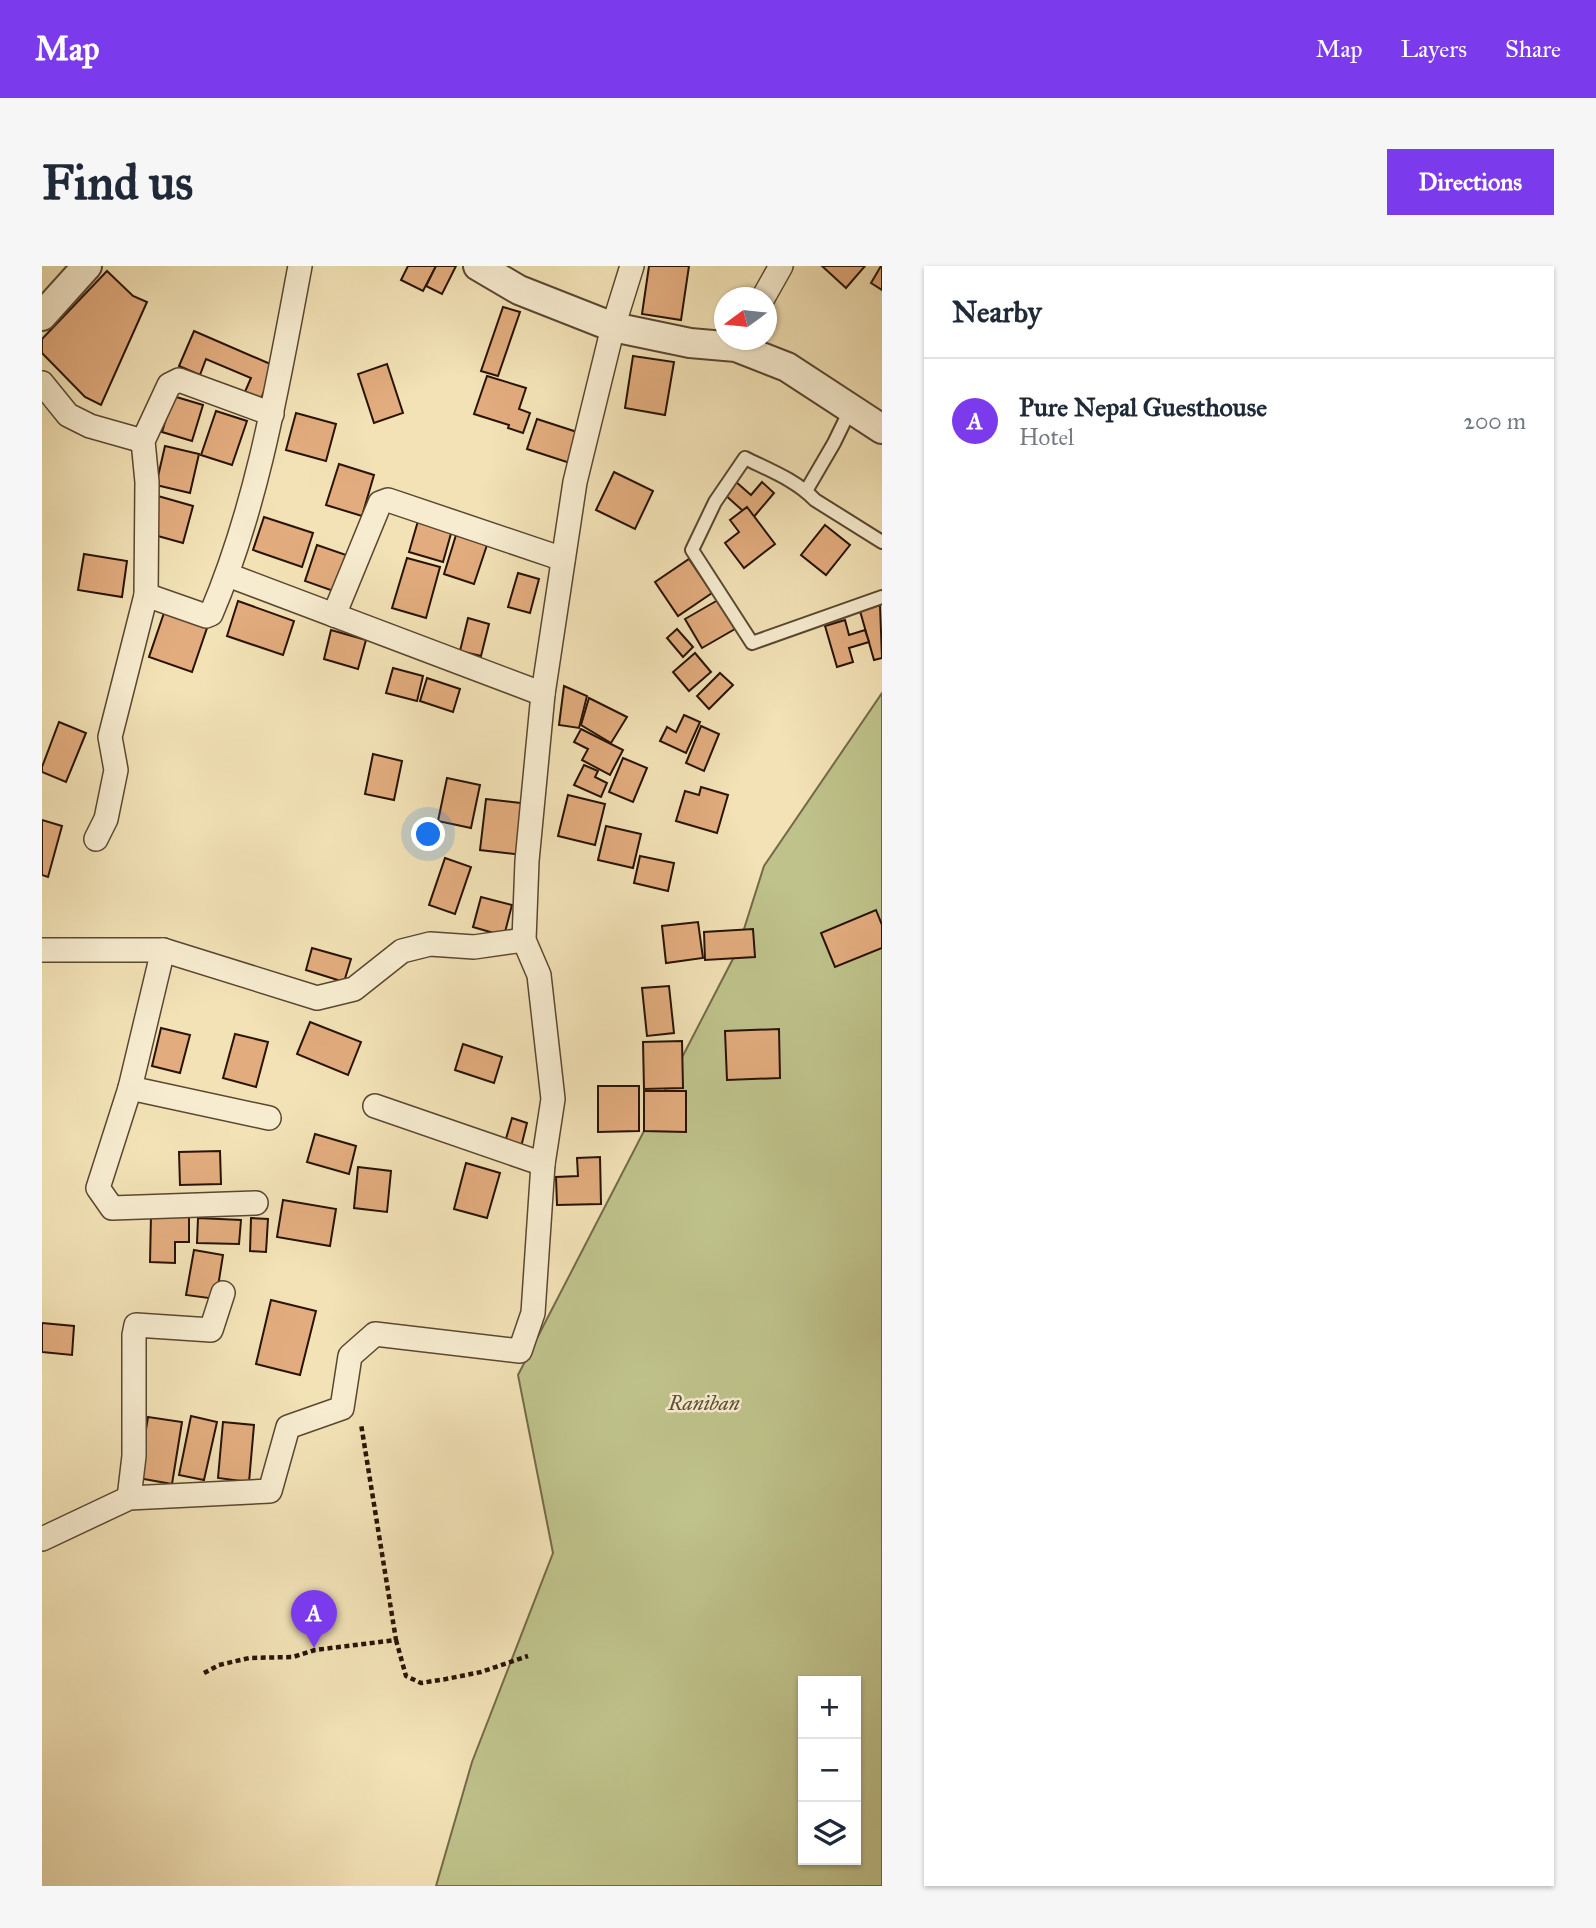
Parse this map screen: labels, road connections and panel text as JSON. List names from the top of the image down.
{
  "parks": ["Raniban"],
  "north": "left",
  "page": {
    "header": "Map",
    "nav": ["Map", "Layers", "Share"],
    "buttons": "Directions",
    "title": "Find us",
    "heading": "Nearby",
    "list": [
      {
        "mark": "A",
        "name": "Pure Nepal Guesthouse",
        "note": "Hotel",
        "value": "200 m"
      }
    ],
    "pins": "A",
    "map_buttons": ["+", "−"]
  }
}
